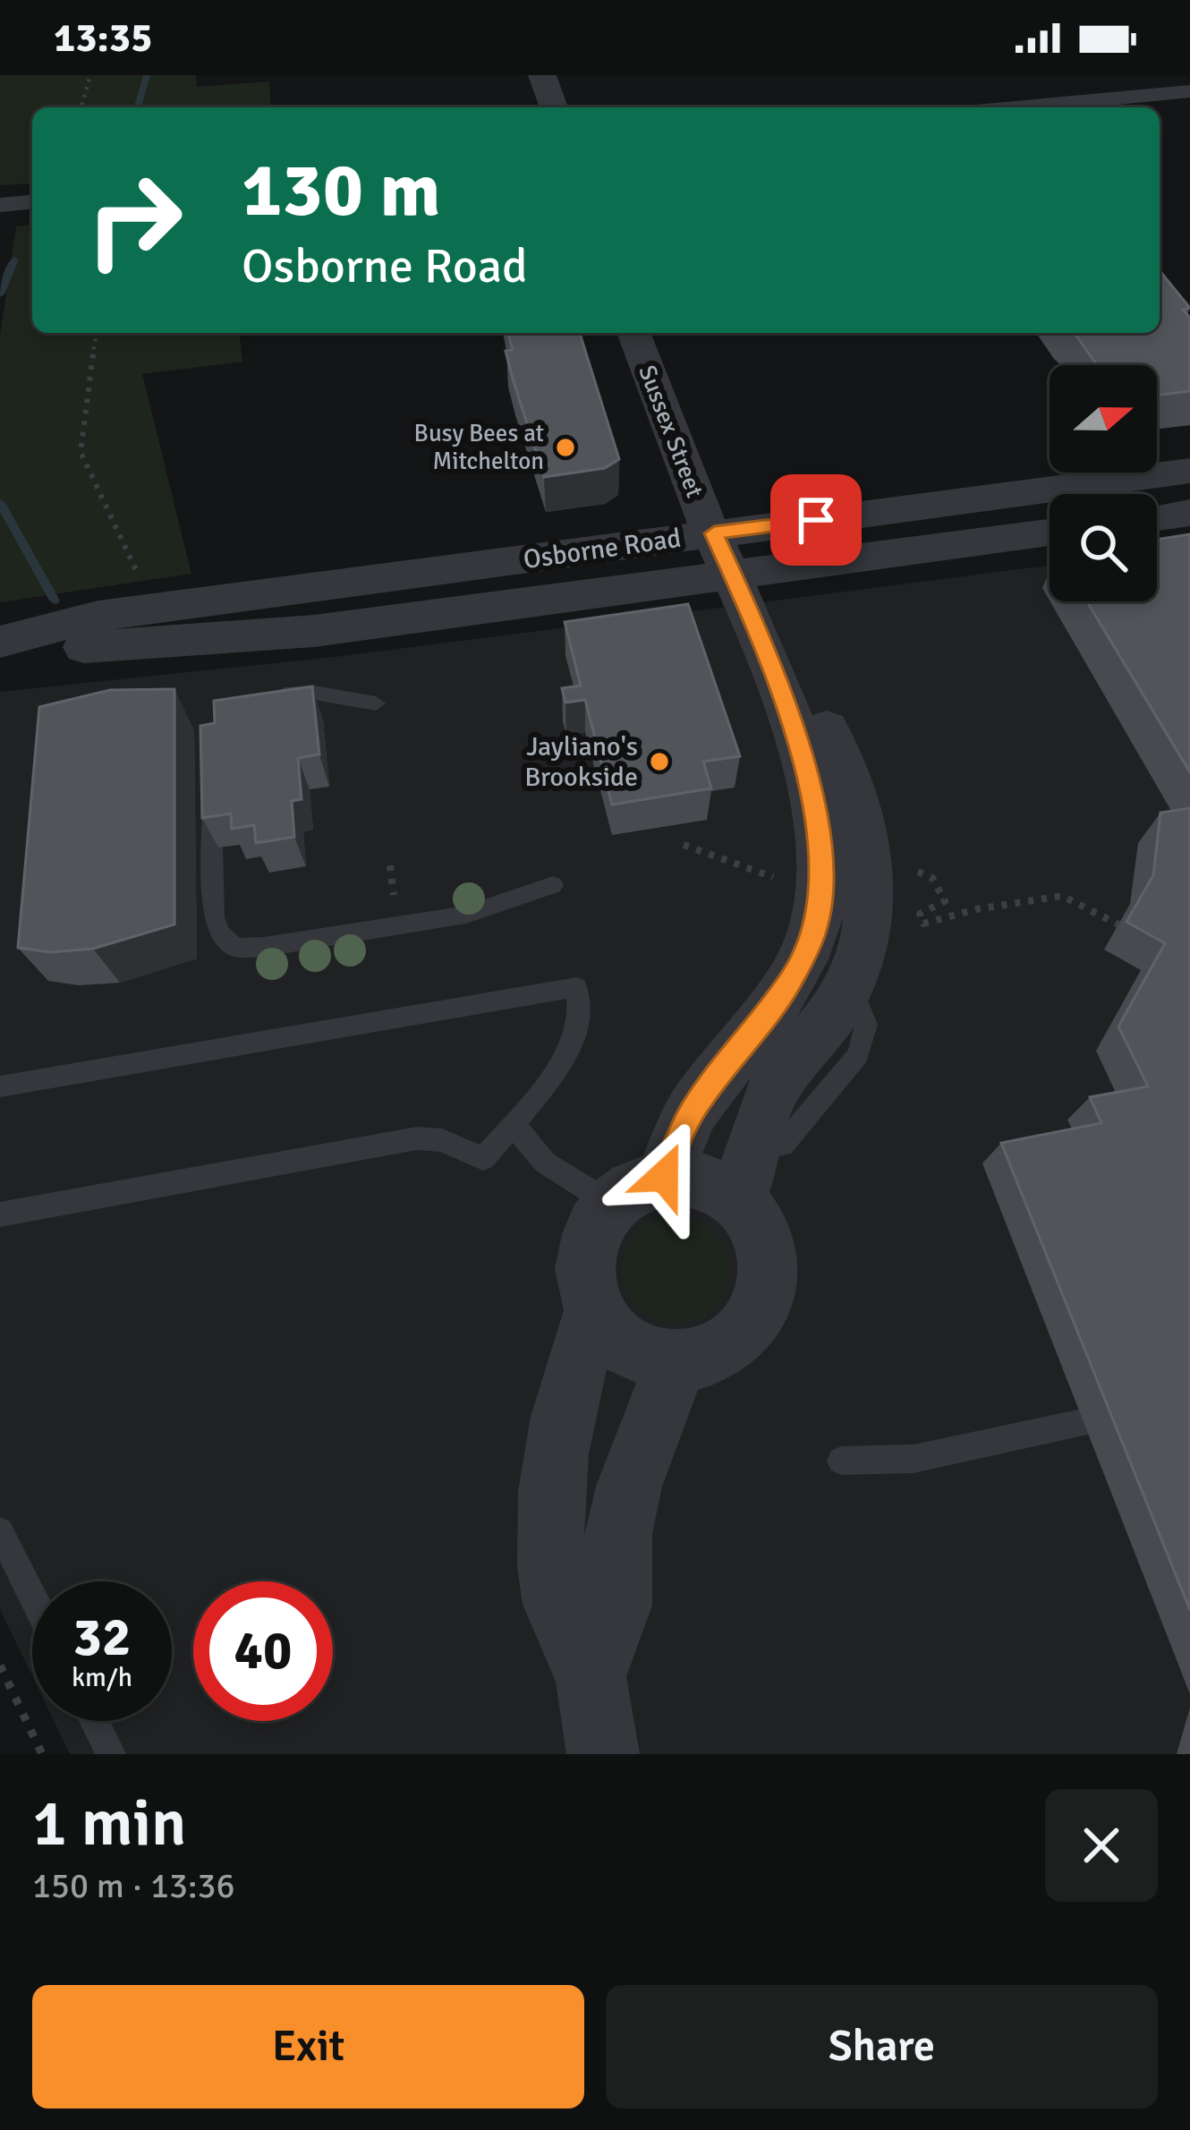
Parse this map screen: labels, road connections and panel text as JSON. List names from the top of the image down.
{
  "streets": {
    "street": ["Sussex Street", "Osborne Road"]
  },
  "crossings": [
    ["Sussex Street", "Osborne Road"]
  ],
  "places": ["Busy Bees at Mitchelton", "Jayliano's Brookside"],
  "north": "right",
  "page": {
    "status": "13:35",
    "turn": ["130 m", "Osborne Road"],
    "speed": "32 km/h",
    "limit": "40",
    "heading": ["1 min", "150 m · 13:36"],
    "buttons": ["Exit", "Share"]
  }
}
